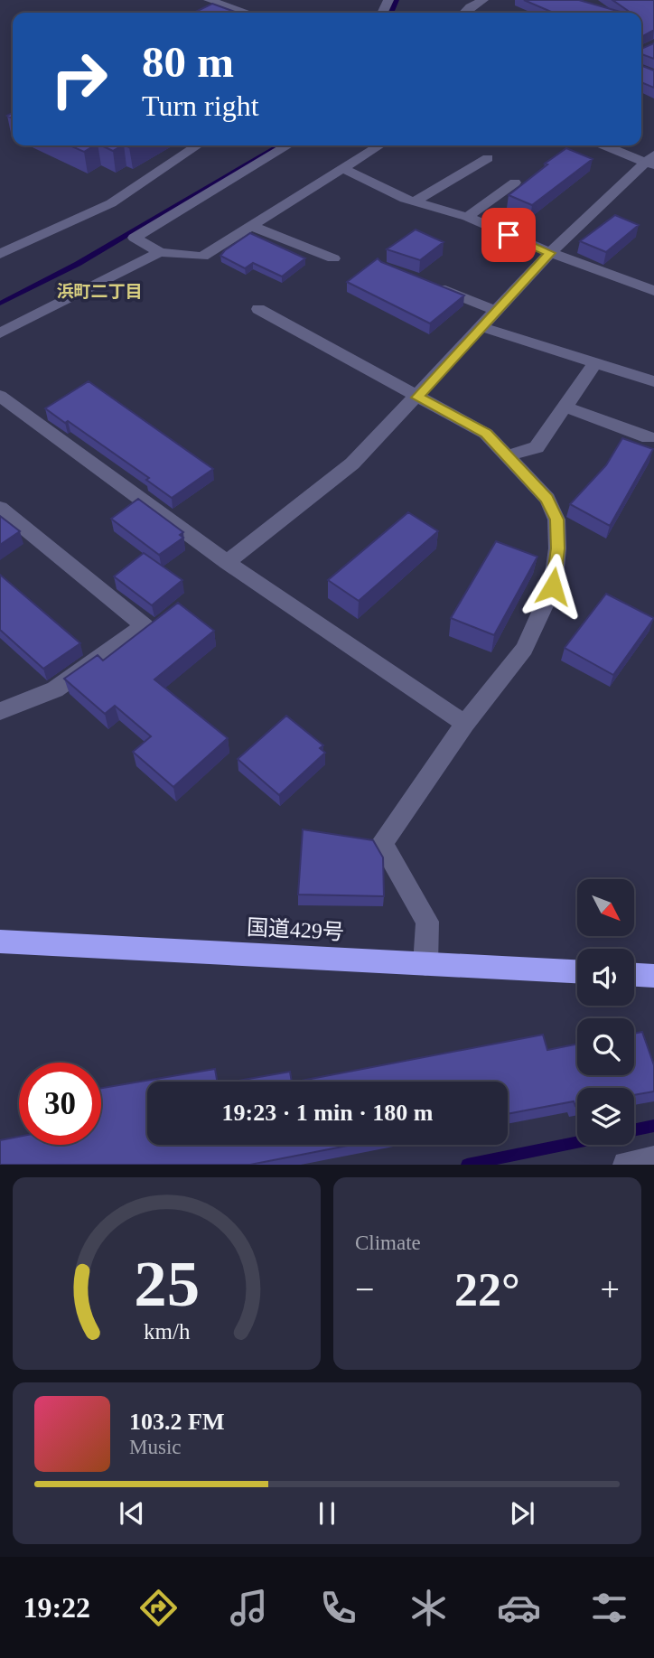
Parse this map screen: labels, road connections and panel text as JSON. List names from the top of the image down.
{
  "streets": {
    "highway": ["国道429号"]
  },
  "districts": ["浜町二丁目"],
  "north": "bottom right",
  "page": {
    "turn": ["80 m", "Turn right"],
    "limit": "30",
    "trip": "19:23 · 1 min · 180 m",
    "tile": "Climate",
    "heat": ["−", "22°", "+"],
    "song": ["103.2 FM", "Music"],
    "tabs": "19:22",
    "gauge": ["25", "km/h"]
  }
}
